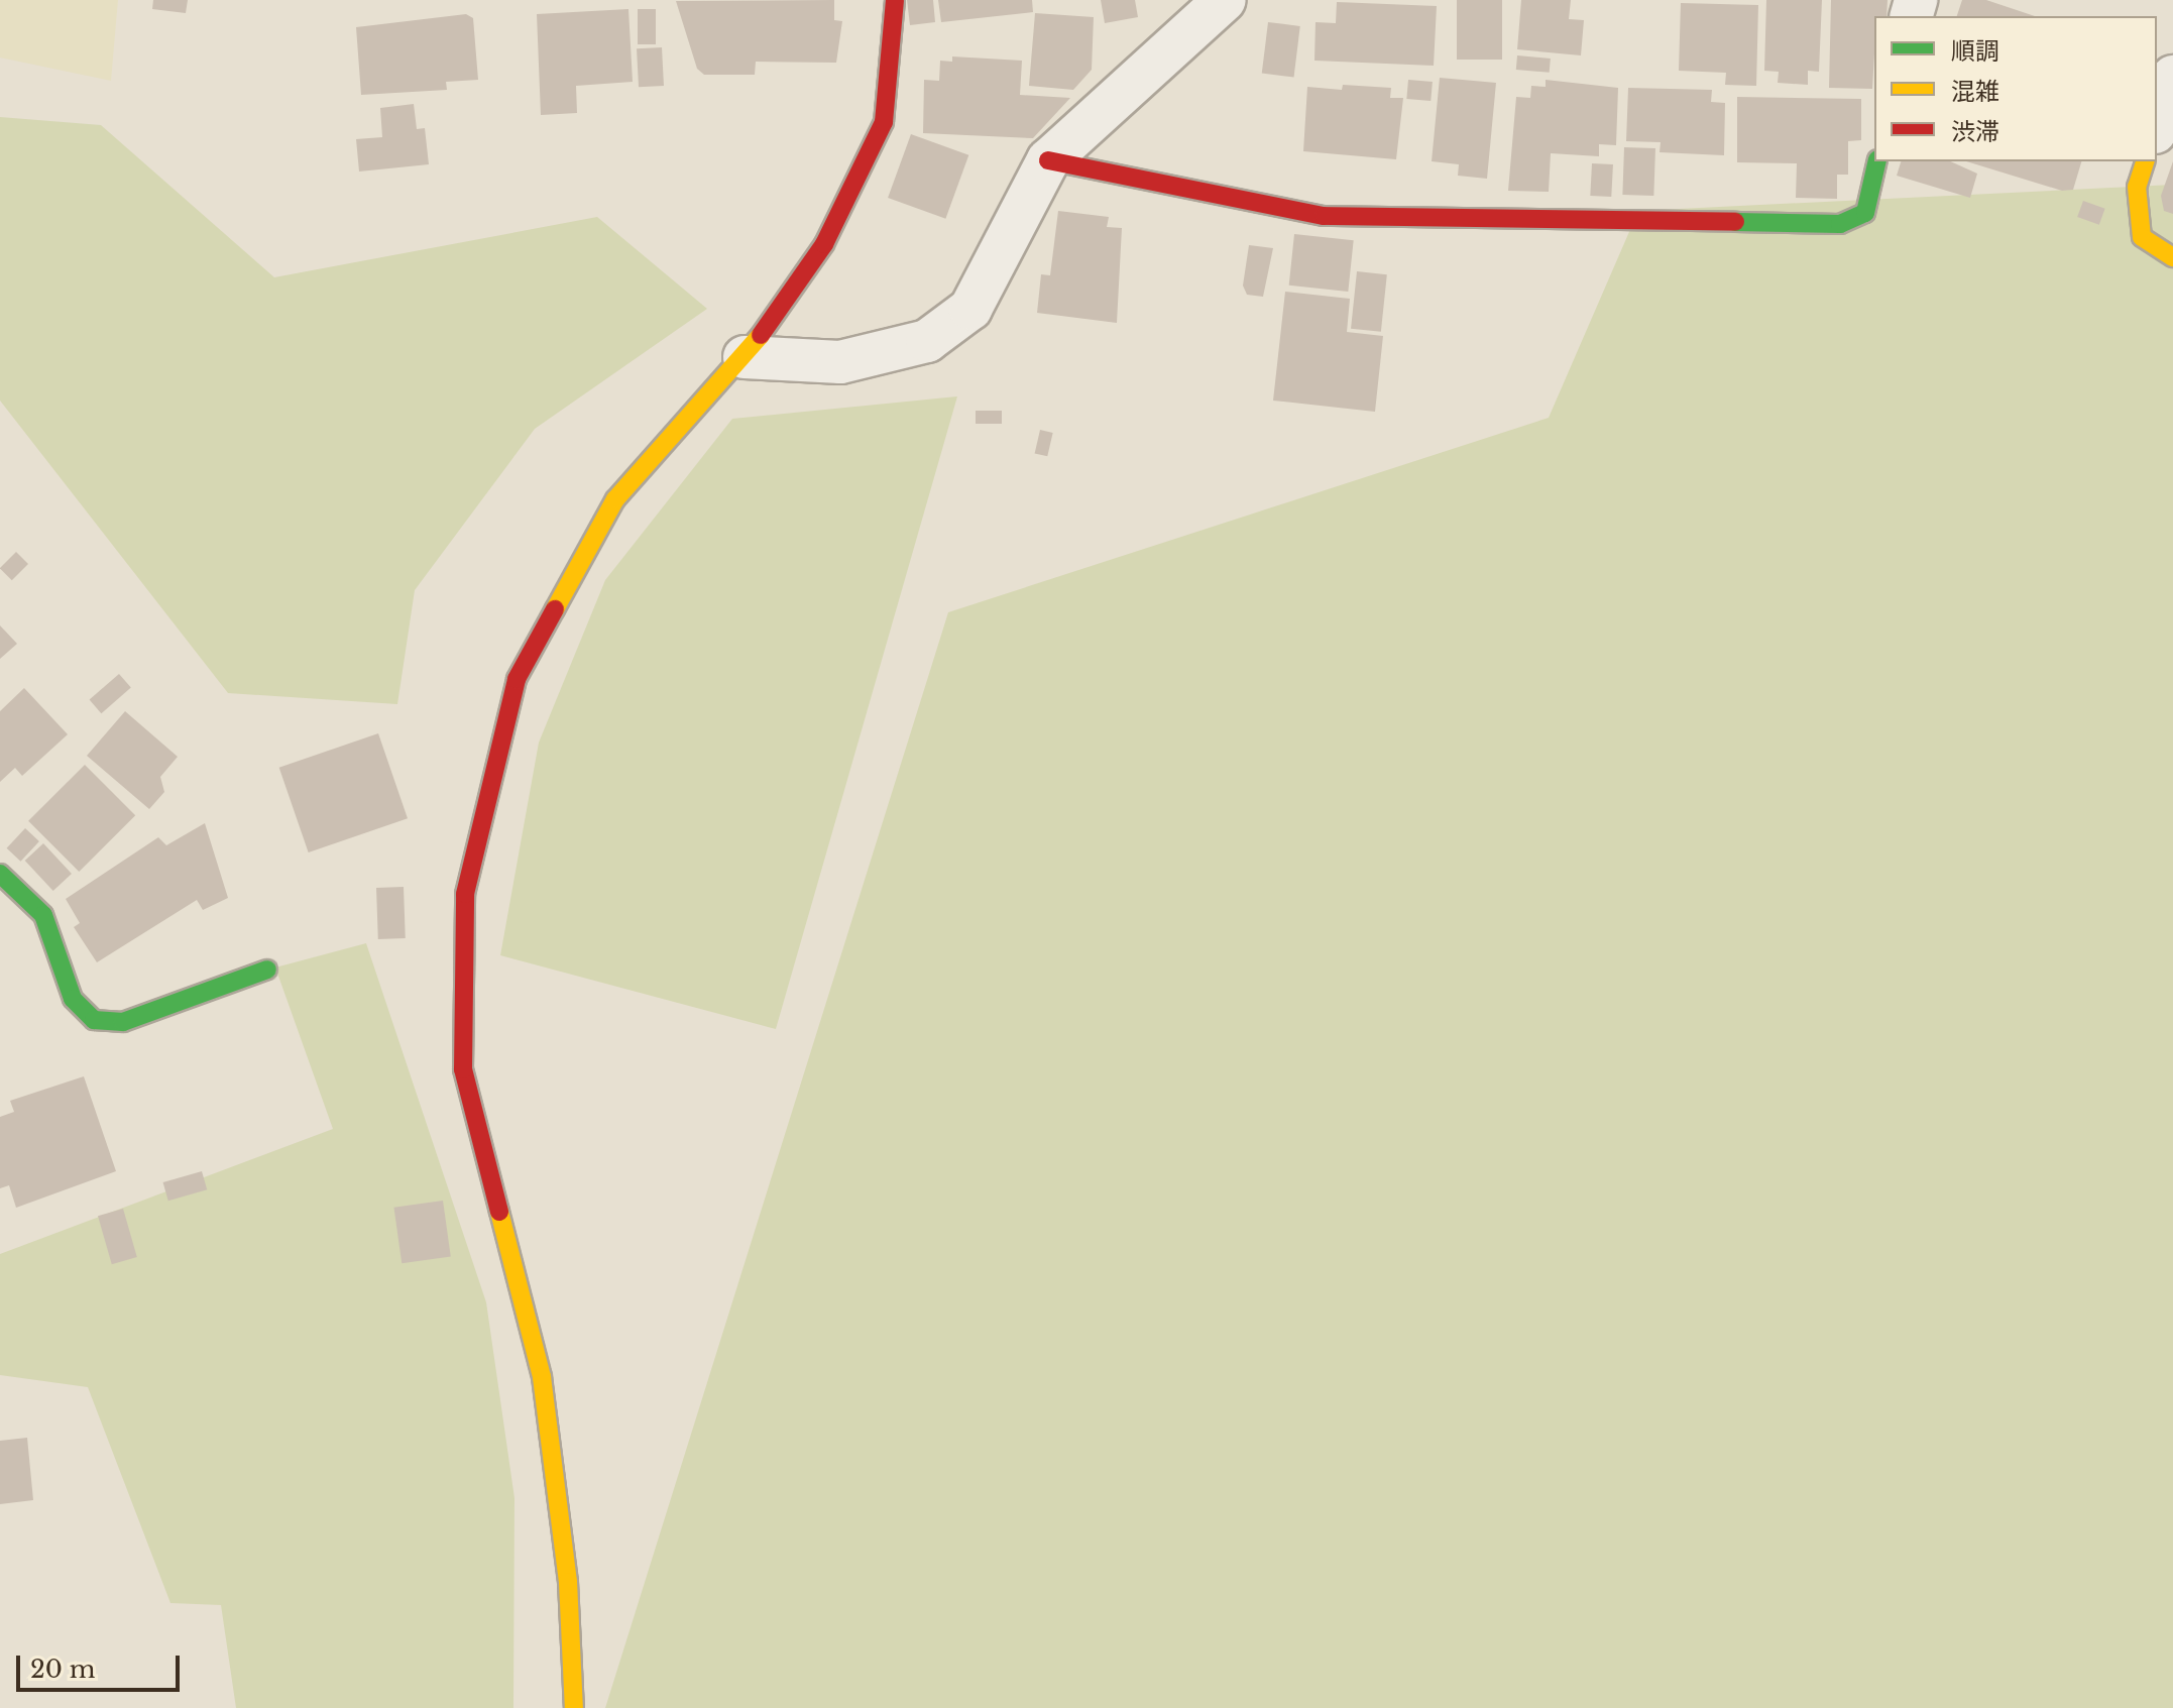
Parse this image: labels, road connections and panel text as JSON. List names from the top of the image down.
{
  "legend": ["順調", "混雑", "渋滞"],
  "scale_bar": "20 m"
}
